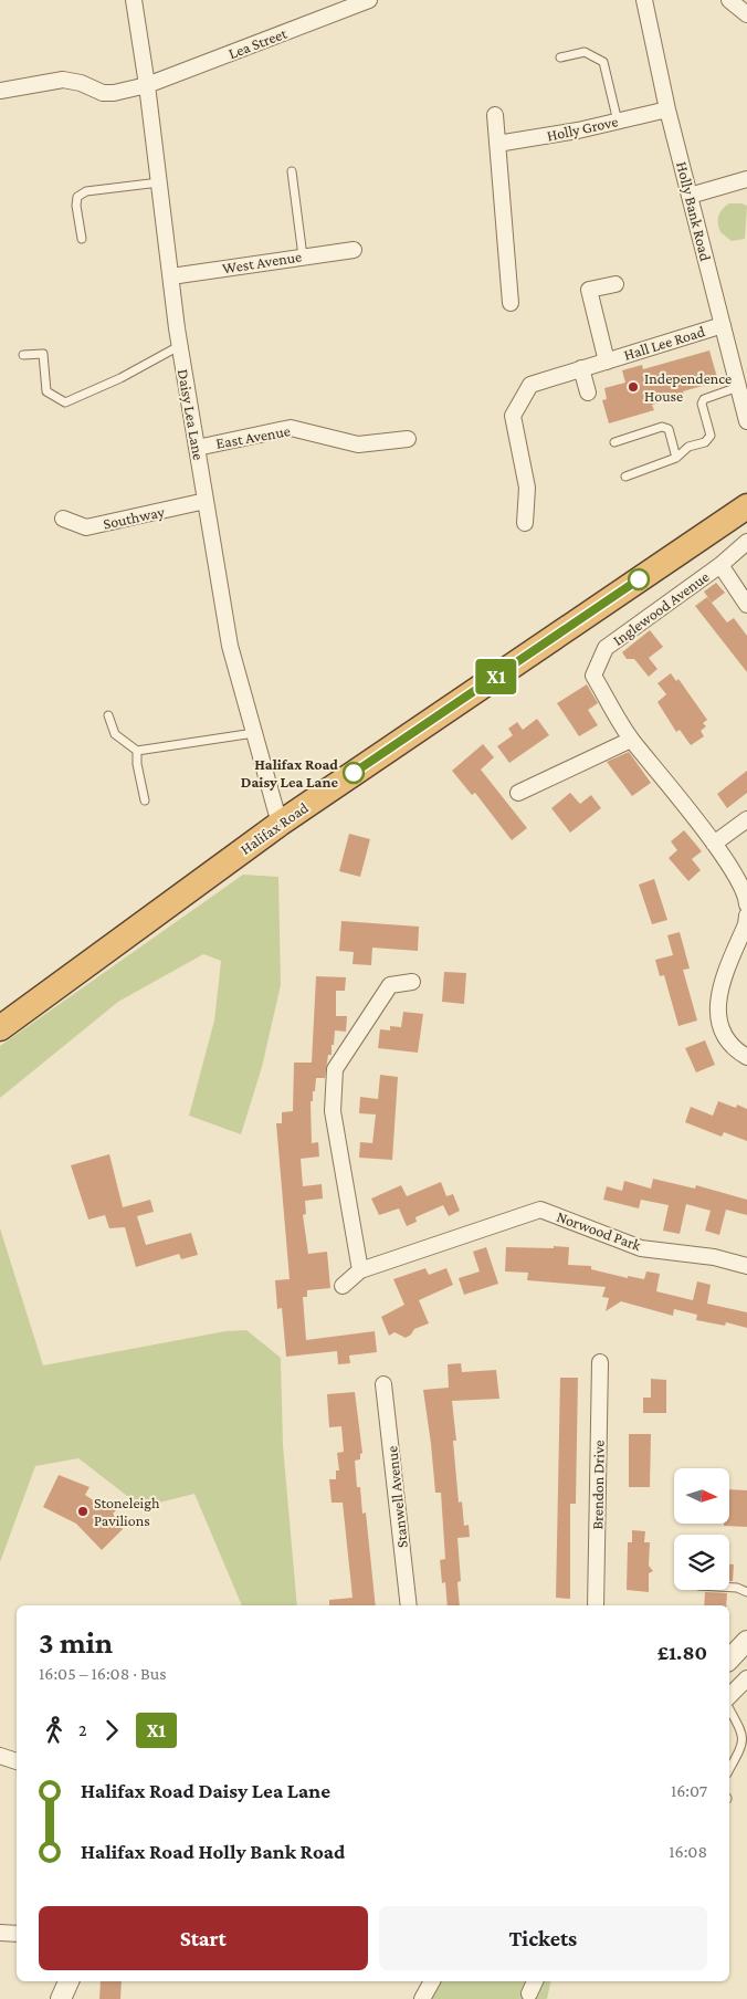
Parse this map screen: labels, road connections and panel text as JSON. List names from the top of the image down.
{
  "streets": {
    "highway": ["Halifax Road"],
    "street": [
      "Lea Street",
      "Holly Grove",
      "Holly Bank Road",
      "West Avenue",
      "Hall Lee Road",
      "Daisy Lea Lane",
      "East Avenue",
      "Southway",
      "Inglewood Avenue",
      "Norwood Park",
      "Brendon Drive",
      "Stanwell Avenue"
    ]
  },
  "crossings": [
    ["Lea Street", "Daisy Lea Lane"],
    ["Holly Grove", "Holly Bank Road"],
    ["Holly Bank Road", "Hall Lee Road"],
    ["West Avenue", "Daisy Lea Lane"],
    ["Daisy Lea Lane", "East Avenue"],
    ["Daisy Lea Lane", "Southway"],
    ["Daisy Lea Lane", "Halifax Road"]
  ],
  "places": ["Independence House", "Halifax Road Daisy Lea Lane", "Stoneleigh Pavilions"],
  "lines": ["bus line X1"],
  "north": "right",
  "page": {
    "on_map": "X1",
    "heading": ["3 min", "16:05 – 16:08 · Bus", "£1.80"],
    "legs": ["2", "X1"],
    "list": [
      {
        "name": "Halifax Road Daisy Lea Lane",
        "value": "16:07"
      },
      {
        "name": "Halifax Road Holly Bank Road",
        "value": "16:08"
      }
    ],
    "buttons": ["Start", "Tickets"]
  }
}
